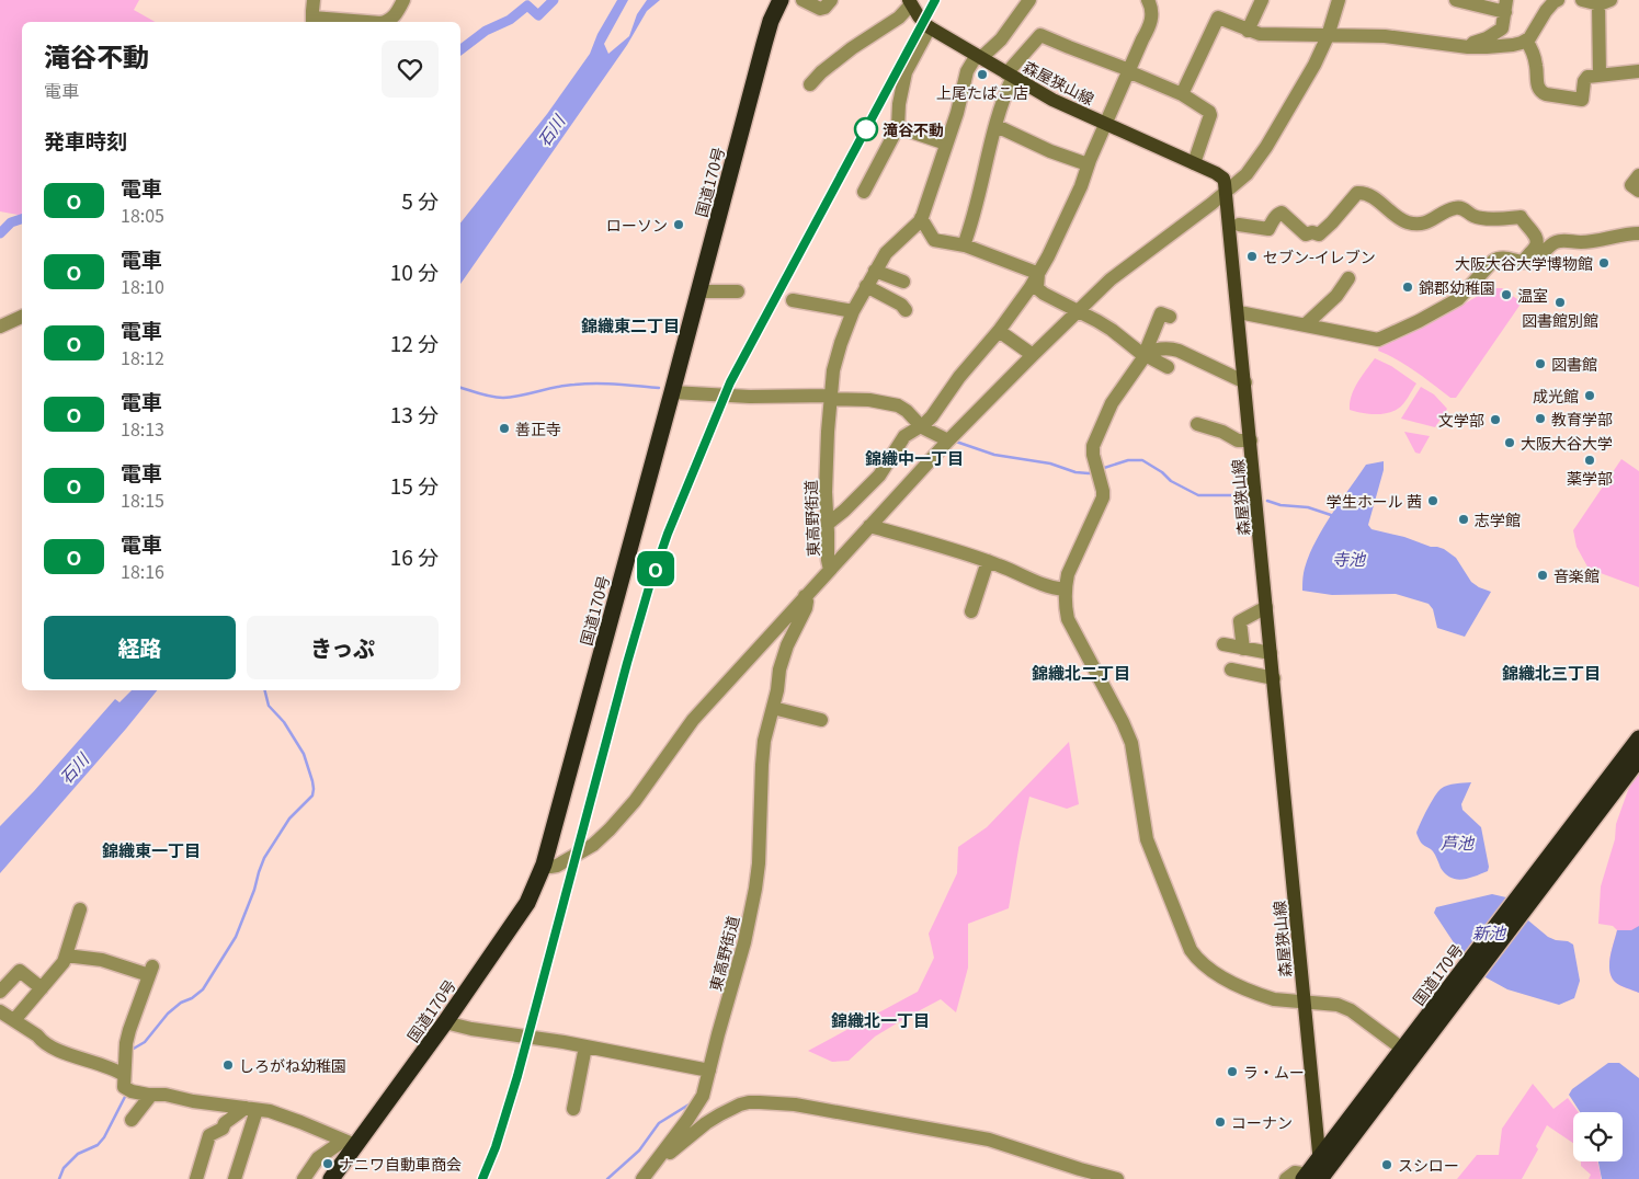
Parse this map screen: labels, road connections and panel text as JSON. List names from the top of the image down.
{
  "streets": {
    "highway": ["国道170号"],
    "main road": ["森屋狭山線"],
    "street": ["東高野街道"]
  },
  "crossings": [
    ["森屋狭山線", "国道170号"],
    ["森屋狭山線", "東高野街道"]
  ],
  "districts": [
    "錦織東二丁目",
    "錦織中一丁目",
    "錦織北二丁目",
    "錦織北三丁目",
    "錦織東一丁目",
    "錦織北一丁目"
  ],
  "water": [
    "石川",
    "寺池",
    "芦池",
    "新池"
  ],
  "places": [
    "上尾たばこ店",
    "滝谷不動",
    "ローソン",
    "セブン-イレブン",
    "大阪大谷大学博物館",
    "錦郡幼稚園",
    "温室",
    "図書館別館",
    "図書館",
    "成光館",
    "教育学部",
    "文学部",
    "善正寺",
    "大阪大谷大学",
    "薬学部",
    "学生ホール 茜",
    "志学館",
    "音楽館",
    "しろがね幼稚園",
    "ラ・ムー",
    "コーナン",
    "ナニワ自動車商会",
    "スシロー"
  ],
  "page": {
    "on_map": "O",
    "heading": [
      ["滝谷不動", "電車"],
      "発車時刻"
    ],
    "list": [
      {
        "mark": "O",
        "name": "電車",
        "note": "18:05",
        "value": "5 分"
      },
      {
        "mark": "O",
        "name": "電車",
        "note": "18:10",
        "value": "10 分"
      },
      {
        "mark": "O",
        "name": "電車",
        "note": "18:12",
        "value": "12 分"
      },
      {
        "mark": "O",
        "name": "電車",
        "note": "18:13",
        "value": "13 分"
      },
      {
        "mark": "O",
        "name": "電車",
        "note": "18:15",
        "value": "15 分"
      },
      {
        "mark": "O",
        "name": "電車",
        "note": "18:16",
        "value": "16 分"
      }
    ],
    "buttons": ["経路", "きっぷ"]
  }
}
